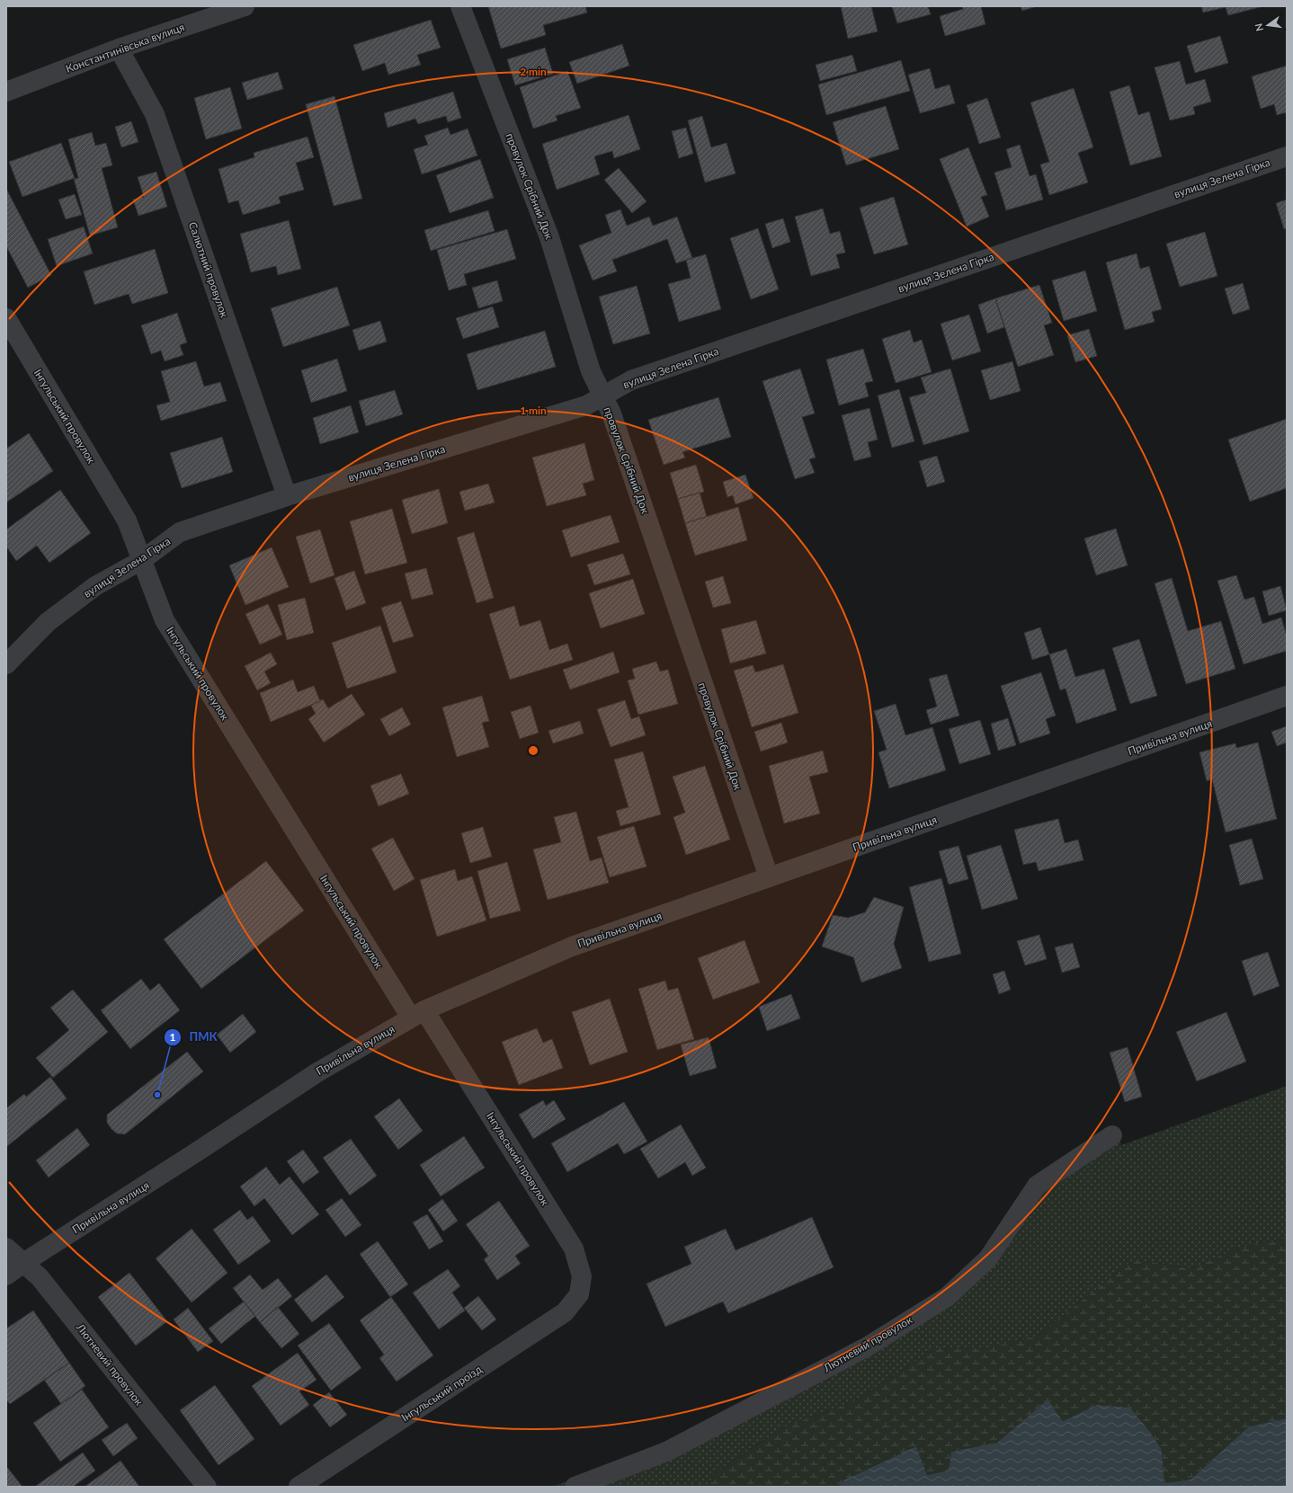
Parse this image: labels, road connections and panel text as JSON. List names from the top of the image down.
{
  "streets": {
    "street": [
      "Константинівська вулиця",
      "вулиця Зелена Гірка",
      "провулок Срібний Док",
      "Салютний провулок",
      "Інгульський провулок",
      "Привільна вулиця",
      "Лютневий провулок",
      "Інгульський проїзд"
    ]
  },
  "crossings": [
    ["Константинівська вулиця", "Салютний провулок"],
    ["вулиця Зелена Гірка", "провулок Срібний Док"],
    ["вулиця Зелена Гірка", "Салютний провулок"],
    ["вулиця Зелена Гірка", "Інгульський провулок"],
    ["провулок Срібний Док", "Привільна вулиця"],
    ["Інгульський провулок", "Привільна вулиця"],
    ["Інгульський провулок", "Інгульський проїзд"],
    ["Привільна вулиця", "Лютневий провулок"]
  ],
  "places": ["ПМК"],
  "north": "left",
  "rings": ["2 min", "1 min"]
}
